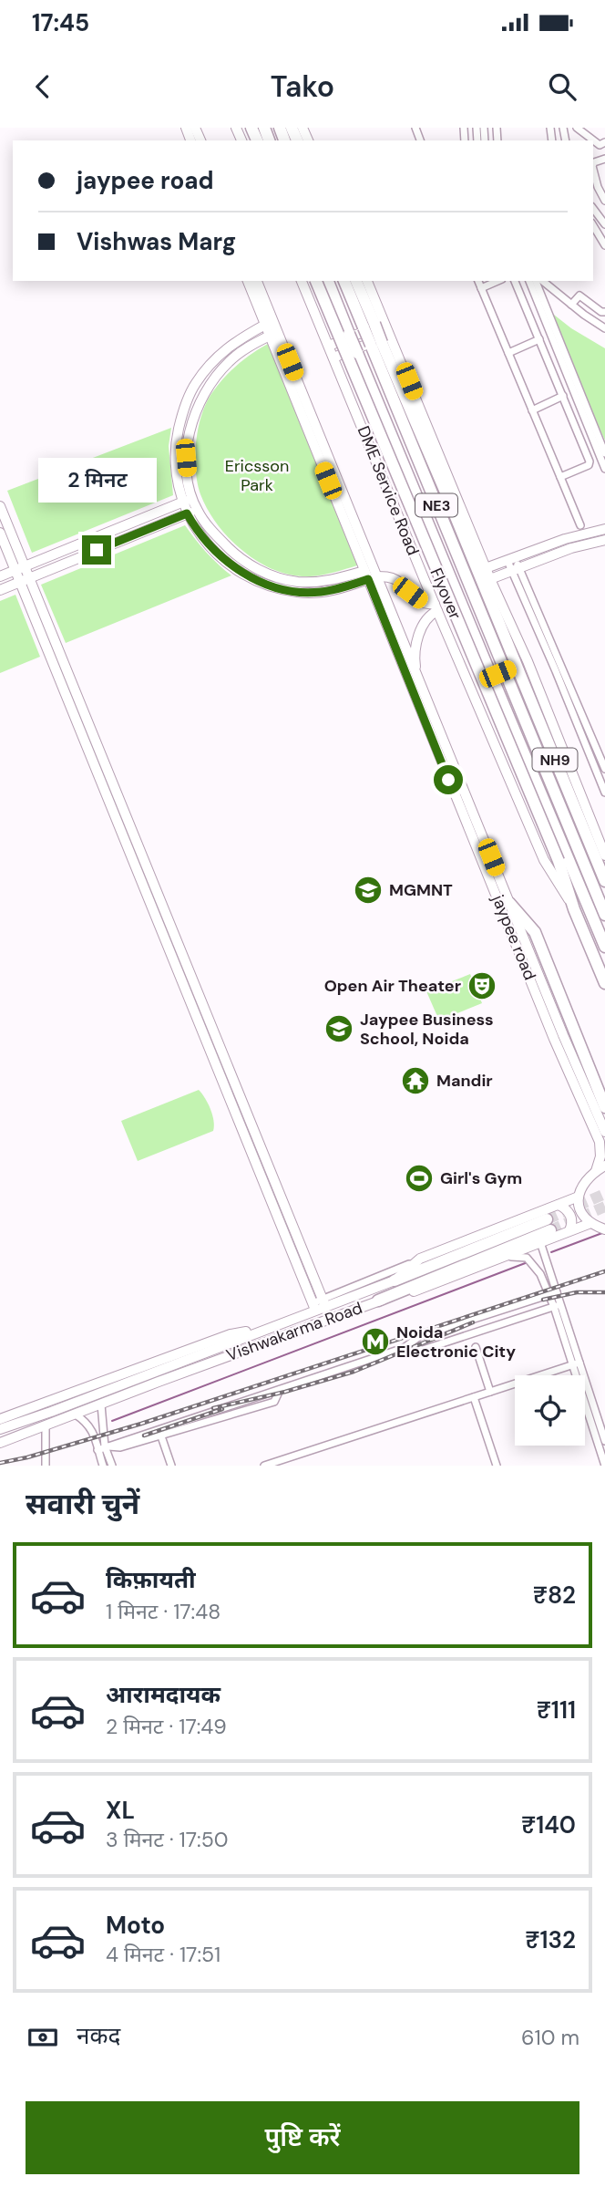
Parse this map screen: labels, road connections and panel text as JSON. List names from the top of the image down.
{
  "streets": {
    "highway": ["NE3", "Flyover", "NH9"],
    "street": ["DME Service Road", "jaypee road", "Vishwakarma Road"]
  },
  "crossings": [
    ["DME Service Road", "Flyover"]
  ],
  "parks": ["Ericsson Park"],
  "places": {
    "school or university": ["MGMNT", "Jaypee Business School, Noida"],
    "theatre": ["Open Air Theater"],
    "temple": ["Mandir"],
    "sports": ["Girl's Gym"],
    "metro station": ["Noida Electronic City"]
  },
  "page": {
    "status": "17:45",
    "header": "Tako",
    "banner": ["jaypee road", "Vishwas Marg"],
    "bubble": "2 मिनट",
    "heading": "सवारी चुनें",
    "list": [
      {
        "name": "किफ़ायती",
        "note": "1 मिनट · 17:48",
        "value": "₹82"
      },
      {
        "name": "आरामदायक",
        "note": "2 मिनट · 17:49",
        "value": "₹111"
      },
      {
        "name": "XL",
        "note": "3 मिनट · 17:50",
        "value": "₹140"
      },
      {
        "name": "Moto",
        "note": "4 मिनट · 17:51",
        "value": "₹132"
      }
    ],
    "pay": ["नकद", "610 m"],
    "buttons": "पुष्टि करें"
  }
}
